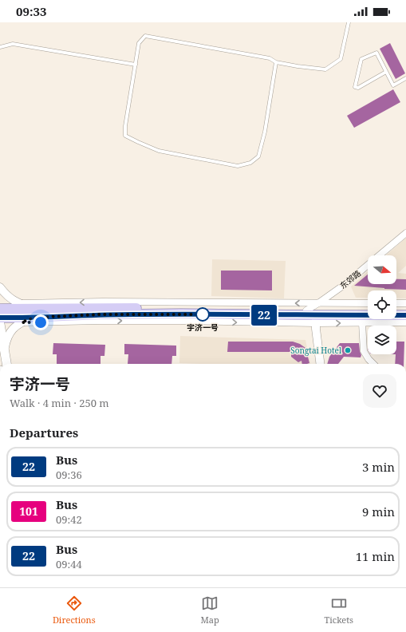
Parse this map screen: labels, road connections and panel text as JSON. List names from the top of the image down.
{
  "streets": {
    "street": ["东郊路"]
  },
  "places": ["宇济一号", "Songtai Hotel"],
  "lines": ["bus line 22"],
  "north": "right",
  "page": {
    "status": "09:33",
    "on_map": "22",
    "heading": [
      ["宇济一号", "Walk · 4 min · 250 m"],
      "Departures"
    ],
    "list": [
      {
        "mark": "22",
        "name": "Bus",
        "note": "09:36",
        "value": "3 min"
      },
      {
        "mark": "101",
        "name": "Bus",
        "note": "09:42",
        "value": "9 min"
      },
      {
        "mark": "22",
        "name": "Bus",
        "note": "09:44",
        "value": "11 min"
      }
    ],
    "tabs": ["Directions", "Map", "Tickets"]
  }
}
